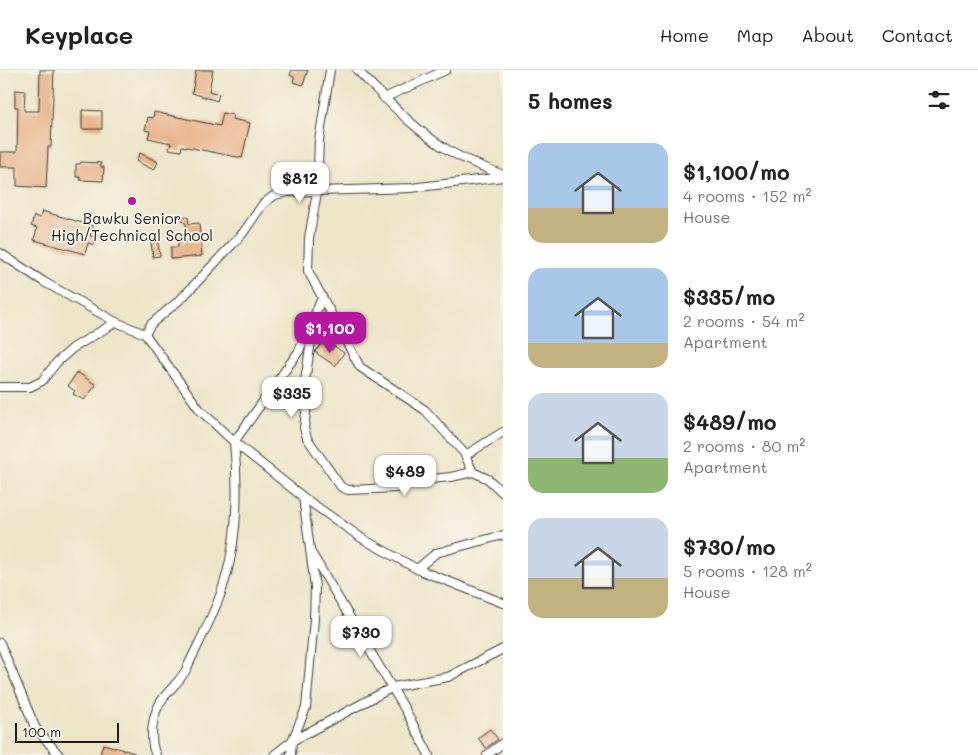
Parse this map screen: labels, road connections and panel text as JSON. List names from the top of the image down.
{
  "places": ["Bawku Senior High/Technical School"],
  "scale_bar": "100 m",
  "page": {
    "header": "Keyplace",
    "nav": [
      "Home",
      "Map",
      "About",
      "Contact"
    ],
    "heading": "5 homes",
    "list": [
      {
        "name": "$1,100/mo",
        "note": "4 rooms · 152 m² · House"
      },
      {
        "name": "$335/mo",
        "note": "2 rooms · 54 m² · Apartment"
      },
      {
        "name": "$489/mo",
        "note": "2 rooms · 80 m² · Apartment"
      },
      {
        "name": "$730/mo",
        "note": "5 rooms · 128 m² · House"
      }
    ],
    "price": [
      "$812",
      "$1,100",
      "$335",
      "$489",
      "$730"
    ],
    "scale": "100 m"
  }
}
